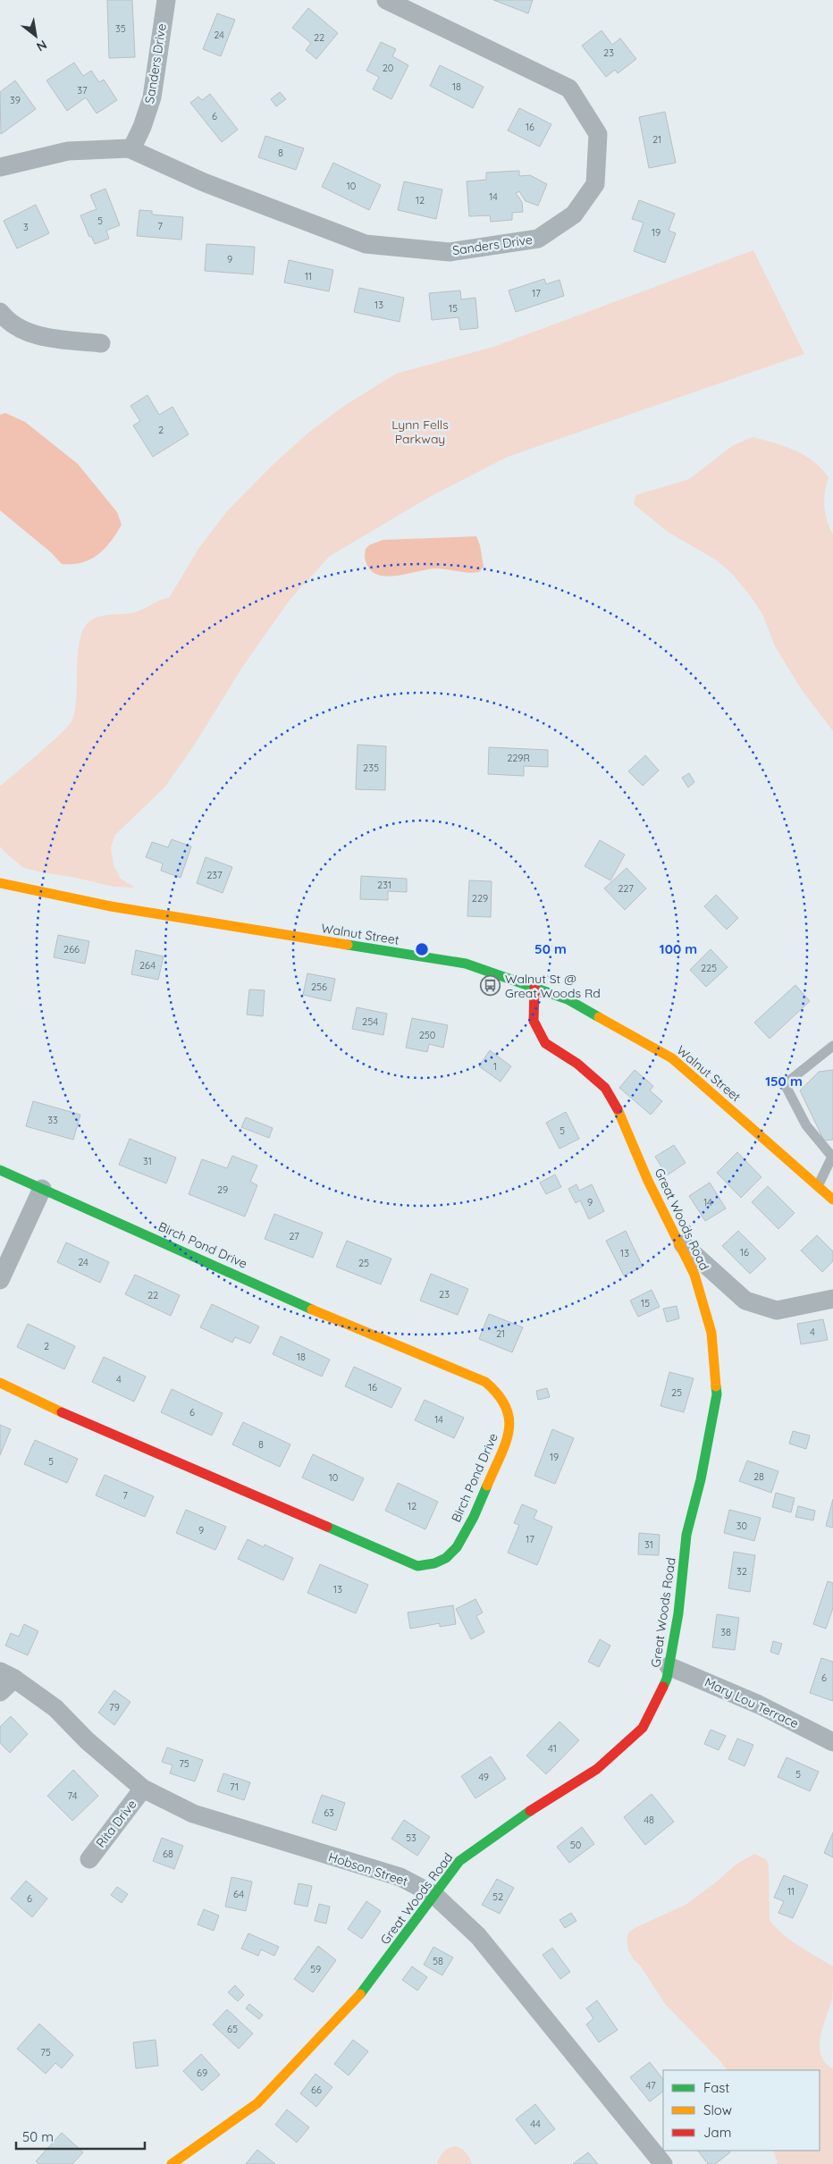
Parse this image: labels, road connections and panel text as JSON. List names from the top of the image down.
{
  "streets": {
    "street": [
      "Sanders Drive",
      "Walnut Street",
      "Great Woods Road",
      "Birch Pond Drive",
      "Mary Lou Terrace",
      "Rita Drive",
      "Hobson Street"
    ]
  },
  "crossings": [
    ["Walnut Street", "Great Woods Road"],
    ["Great Woods Road", "Mary Lou Terrace"],
    ["Great Woods Road", "Hobson Street"],
    ["Rita Drive", "Hobson Street"]
  ],
  "parks": ["Lynn Fells Parkway"],
  "places": {
    "bus stop": ["Walnut St @ Great Woods Rd"]
  },
  "house_numbers": [
    "35",
    "24",
    "22",
    "23",
    "20",
    "18",
    "37",
    "39",
    "6",
    "16",
    "21",
    "8",
    "10",
    "14",
    "12",
    "5",
    "7",
    "3",
    "19",
    "9",
    "11",
    "17",
    "13",
    "15",
    "2",
    "229R",
    "235",
    "237",
    "231",
    "227",
    "229",
    "266",
    "264",
    "225",
    "256",
    "254",
    "250",
    "1",
    "33",
    "5",
    "31",
    "29",
    "9",
    "14",
    "27",
    "16",
    "13",
    "24",
    "25",
    "23",
    "22",
    "15",
    "4",
    "21",
    "2",
    "18",
    "4",
    "16",
    "25",
    "6",
    "14",
    "8",
    "19",
    "5",
    "28",
    "10",
    "7",
    "12",
    "30",
    "9",
    "17",
    "31",
    "32",
    "13",
    "38",
    "6",
    "79",
    "41",
    "75",
    "5",
    "49",
    "71",
    "74",
    "63",
    "48",
    "53",
    "50",
    "68",
    "11",
    "64",
    "52",
    "6",
    "58",
    "59",
    "65",
    "75",
    "69",
    "47",
    "66",
    "44"
  ],
  "legend": ["Fast", "Slow", "Jam"],
  "scale_bar": "50 m",
  "north": "bottom right",
  "rings": ["50 m", "100 m", "150 m"]
}
